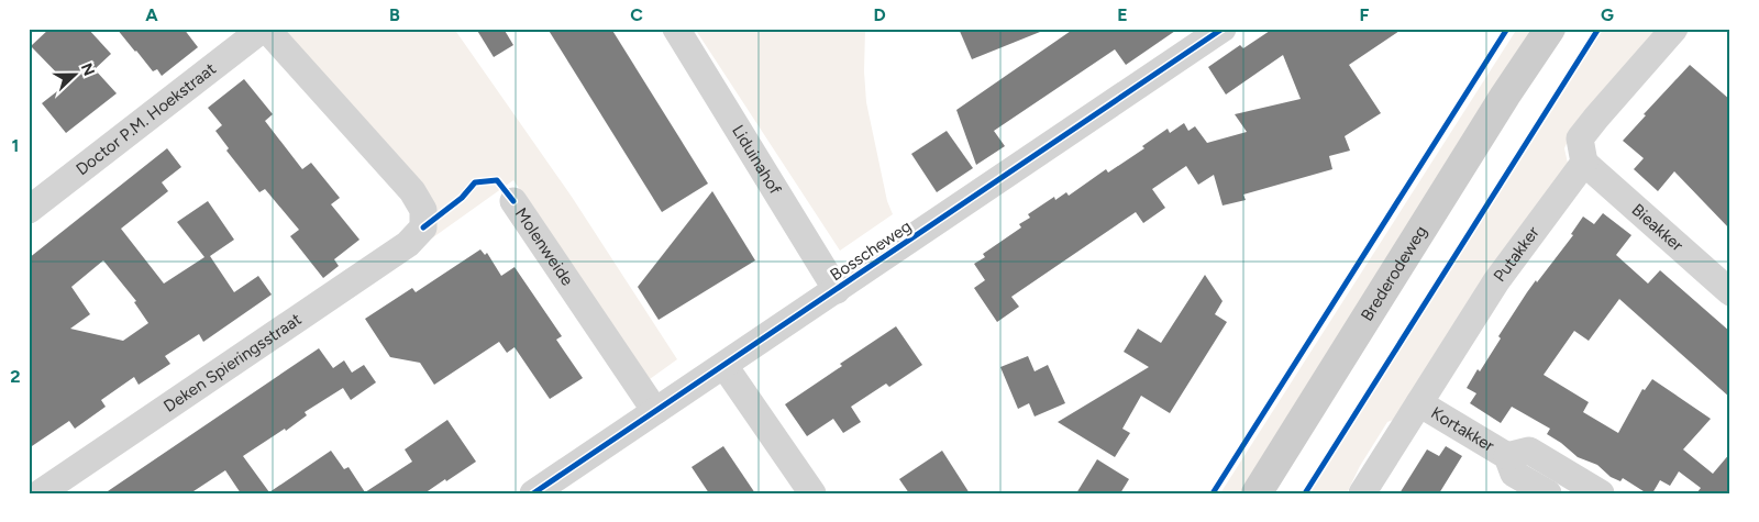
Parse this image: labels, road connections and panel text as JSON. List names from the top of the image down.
{
  "streets": {
    "main road": ["Brederodeweg"],
    "street": [
      "Doctor P.M. Hoekstraat",
      "Liduinahof",
      "Bieakker",
      "Molenweide",
      "Bosscheweg",
      "Putakker",
      "Deken Spieringsstraat",
      "Kortakker"
    ]
  },
  "crossings": [
    ["Doctor P.M. Hoekstraat", "Deken Spieringsstraat"],
    ["Liduinahof", "Bosscheweg"],
    ["Bieakker", "Putakker"],
    ["Molenweide", "Bosscheweg"],
    ["Putakker", "Kortakker"]
  ],
  "north": "right",
  "grid": {
    "columns": [
      "A",
      "B",
      "C",
      "D",
      "E",
      "F",
      "G"
    ],
    "rows": ["1", "2"]
  }
}
